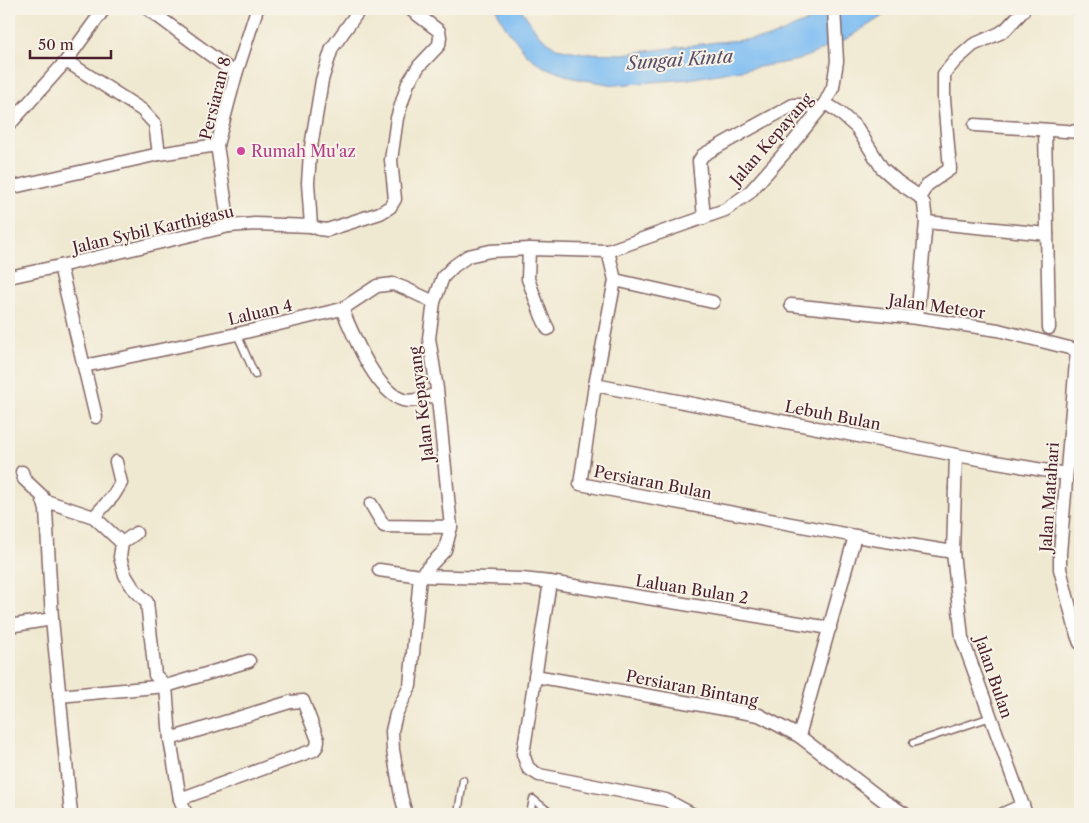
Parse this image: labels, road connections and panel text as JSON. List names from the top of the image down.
{
  "streets": {
    "street": [
      "Persiaran 8",
      "Jalan Kepayang",
      "Jalan Sybil Karthigasu",
      "Jalan Meteor",
      "Laluan 4",
      "Lebuh Bulan",
      "Persiaran Bulan",
      "Jalan Matahari",
      "Laluan Bulan 2",
      "Jalan Bulan",
      "Persiaran Bintang"
    ]
  },
  "crossings": [
    ["Persiaran 8", "Jalan Sybil Karthigasu"],
    ["Jalan Kepayang", "Laluan 4"],
    ["Jalan Kepayang", "Persiaran Bulan"],
    ["Jalan Kepayang", "Laluan Bulan 2"],
    ["Jalan Meteor", "Jalan Matahari"],
    ["Lebuh Bulan", "Persiaran Bulan"],
    ["Lebuh Bulan", "Jalan Matahari"],
    ["Lebuh Bulan", "Jalan Bulan"],
    ["Persiaran Bulan", "Jalan Bulan"]
  ],
  "water": ["Sungai Kinta"],
  "places": ["Rumah Mu'az"],
  "scale_bar": "50 m"
}
